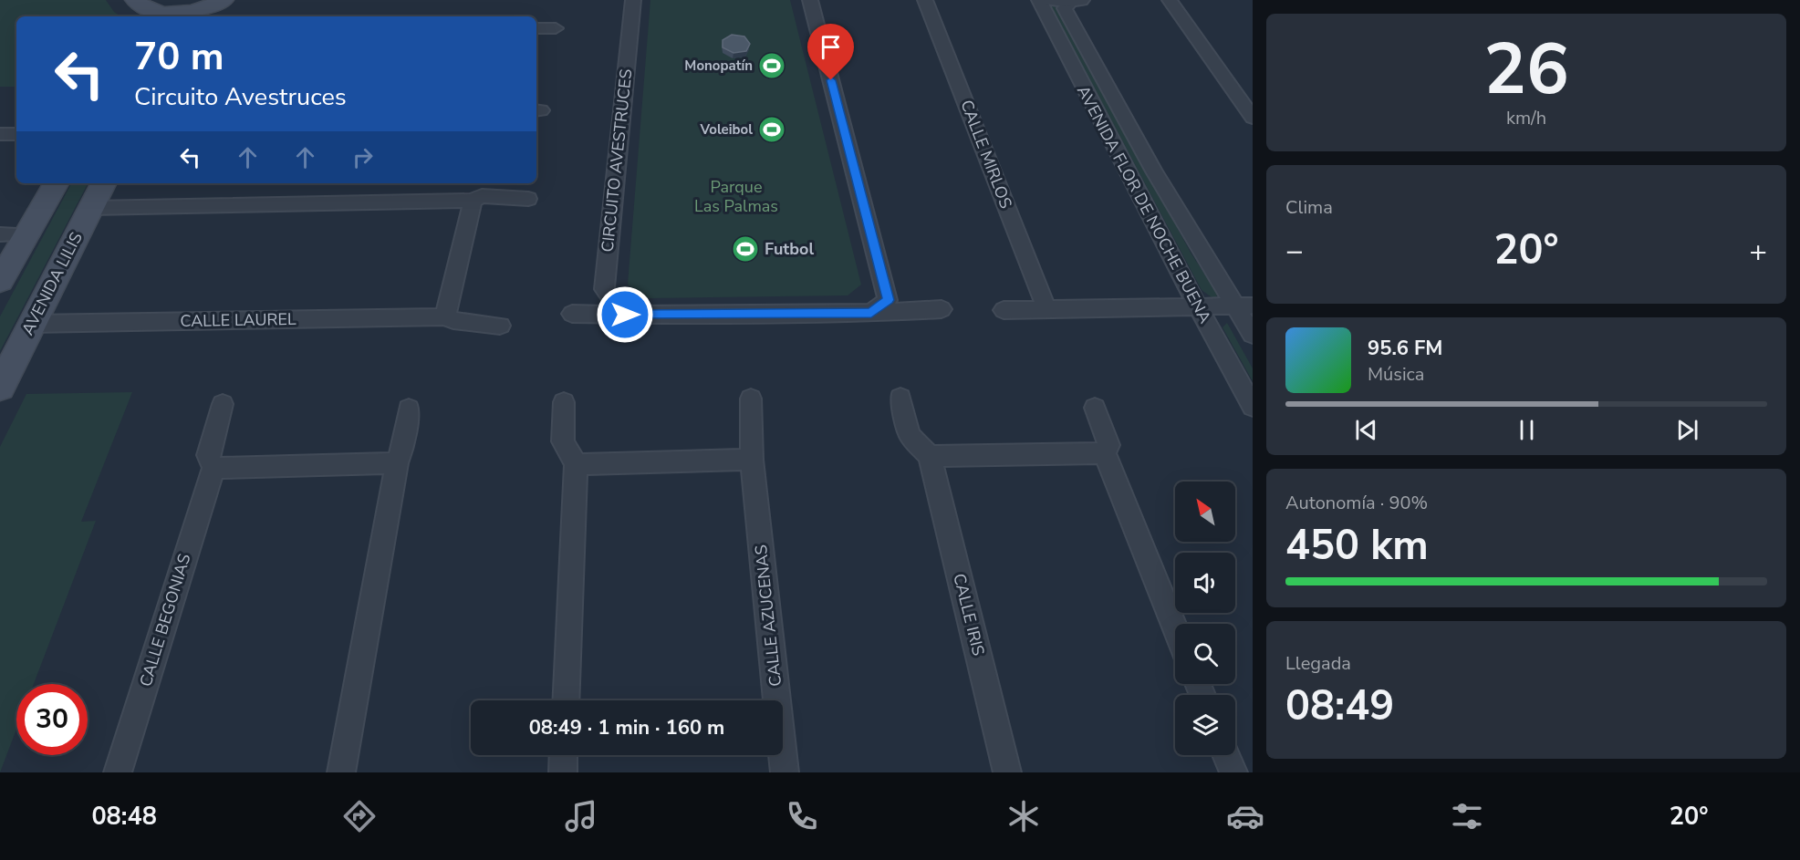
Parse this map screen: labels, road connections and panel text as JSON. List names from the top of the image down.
{
  "streets": {
    "main road": ["AVENIDA LILIS"],
    "street": [
      "CALLE MIRLOS",
      "CIRCUITO AVESTRUCES",
      "AVENIDA FLOR DE NOCHE BUENA",
      "CALLE LAUREL",
      "CALLE IRIS",
      "CALLE AZUCENAS",
      "CALLE BEGONIAS"
    ]
  },
  "crossings": [
    ["AVENIDA LILIS", "CALLE LAUREL"]
  ],
  "parks": ["Parque Las Palmas"],
  "places": {
    "sports": ["Monopatín", "Voleibol", "Futbol"]
  },
  "north": "top left",
  "page": {
    "tile": [
      ["26", "km/h"],
      "Clima",
      ["Autonomía · 90%", "450 km"],
      ["Llegada", "08:49"]
    ],
    "turn": ["70 m", "Circuito Avestruces"],
    "heat": ["−", "20°", "+"],
    "song": ["95.6 FM", "Música"],
    "limit": "30",
    "trip": "08:49 · 1 min · 160 m",
    "tabs": ["08:48", "20°"]
  }
}
